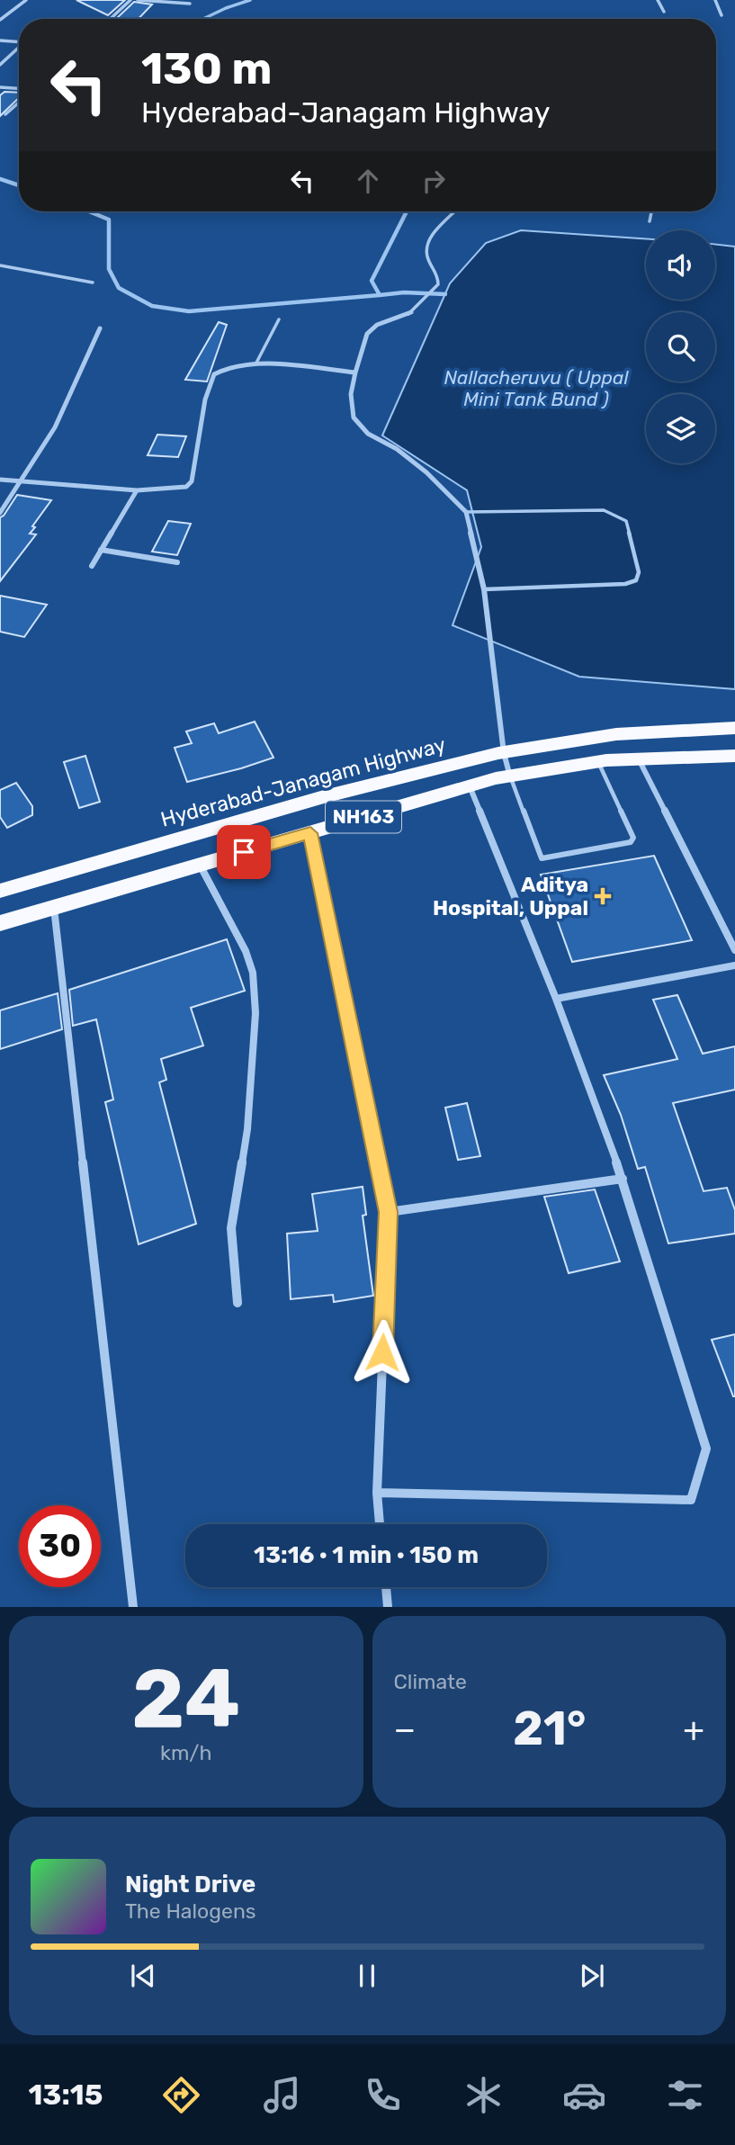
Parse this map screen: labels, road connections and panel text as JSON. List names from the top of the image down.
{
  "streets": {
    "highway": ["Hyderabad-Janagam Highway", "NH163"]
  },
  "water": ["Nallacheruvu ( Uppal Mini Tank Bund )"],
  "places": {
    "health": ["Aditya Hospital, Uppal"]
  },
  "page": {
    "turn": ["130 m", "Hyderabad-Janagam Highway"],
    "limit": "30",
    "trip": "13:16 · 1 min · 150 m",
    "tile": [
      ["24", "km/h"],
      "Climate"
    ],
    "heat": ["−", "21°", "+"],
    "song": ["Night Drive", "The Halogens"],
    "tabs": "13:15"
  }
}
